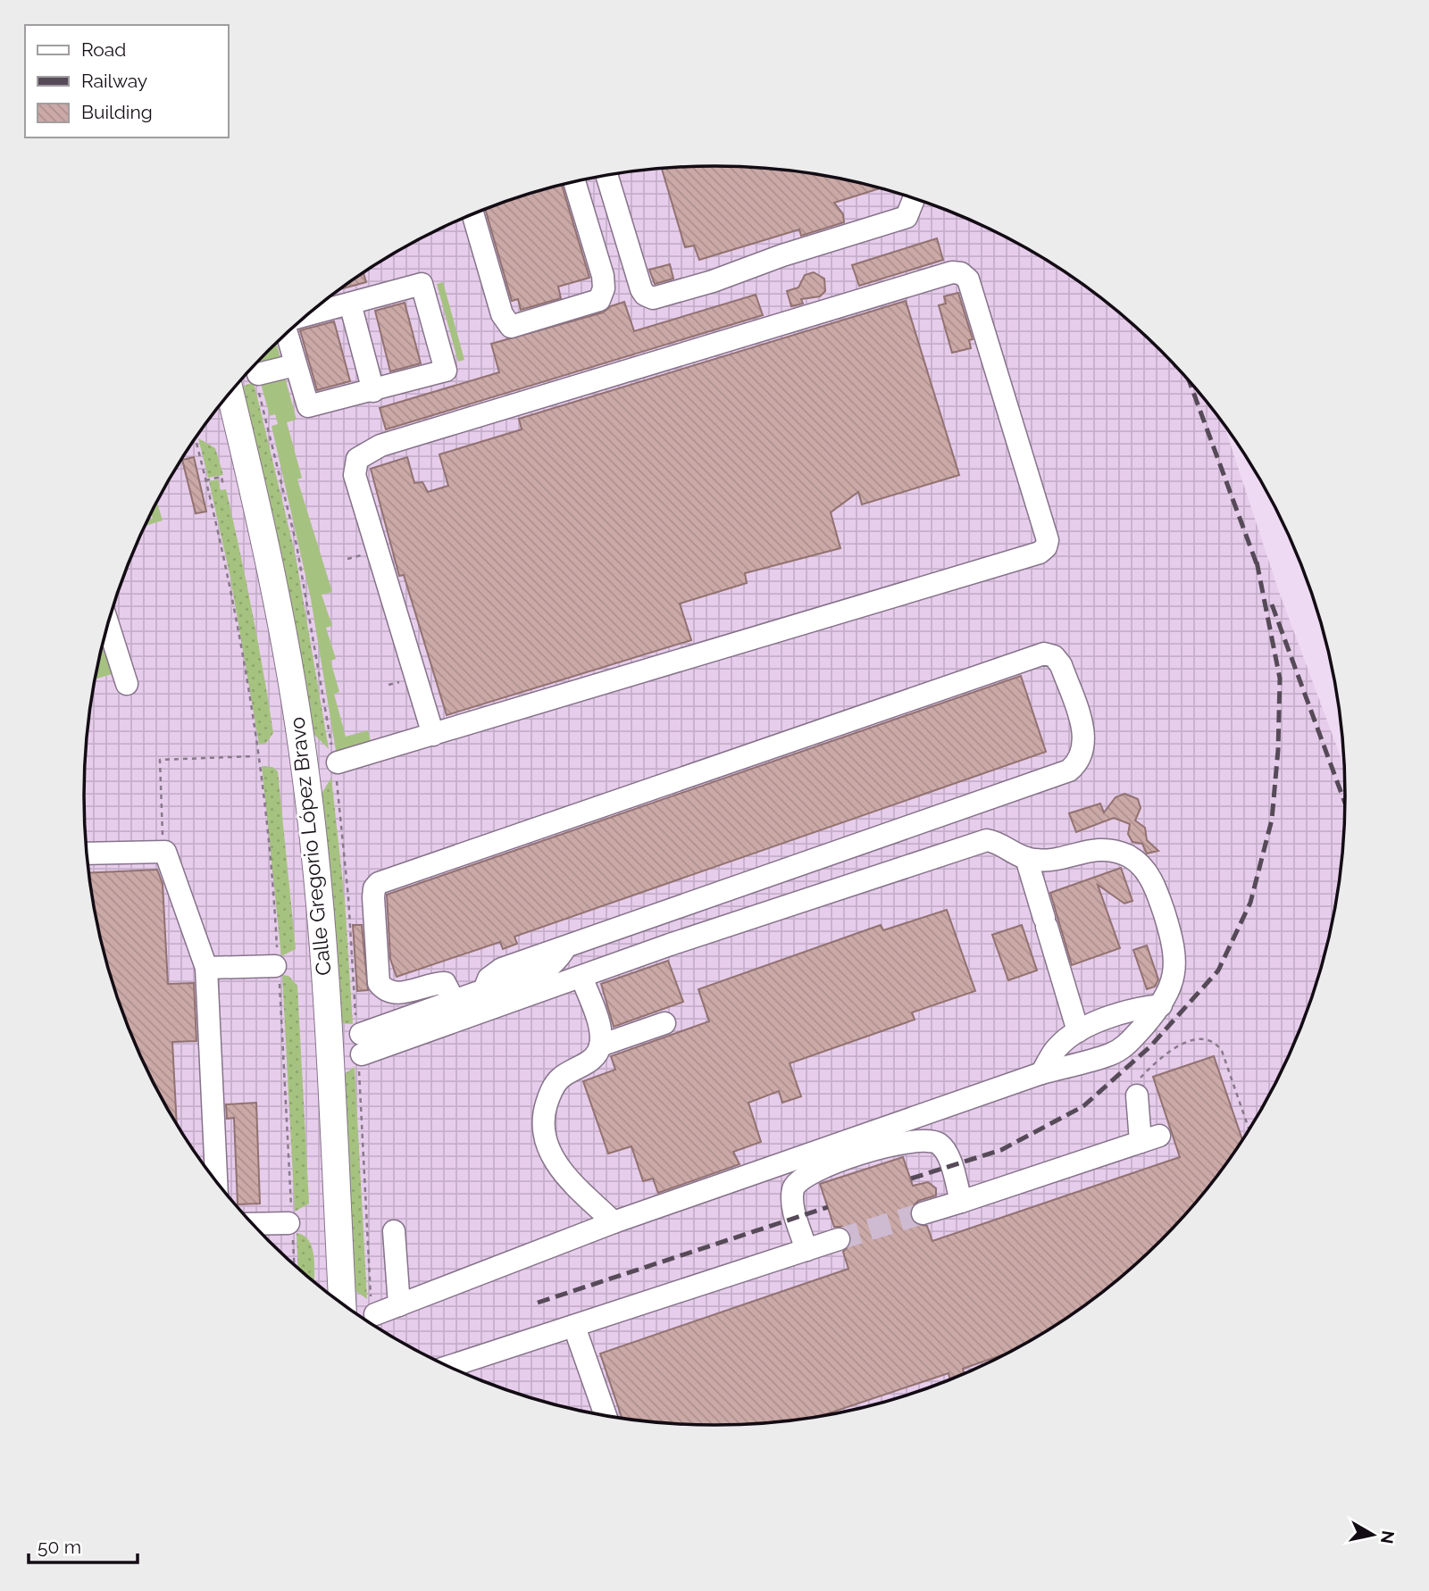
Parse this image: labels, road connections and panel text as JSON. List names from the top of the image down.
{
  "streets": {
    "main road": ["Calle Gregorio López Bravo"]
  },
  "legend": ["Road", "Railway", "Building"],
  "scale_bar": "50 m",
  "north": "right"
}
